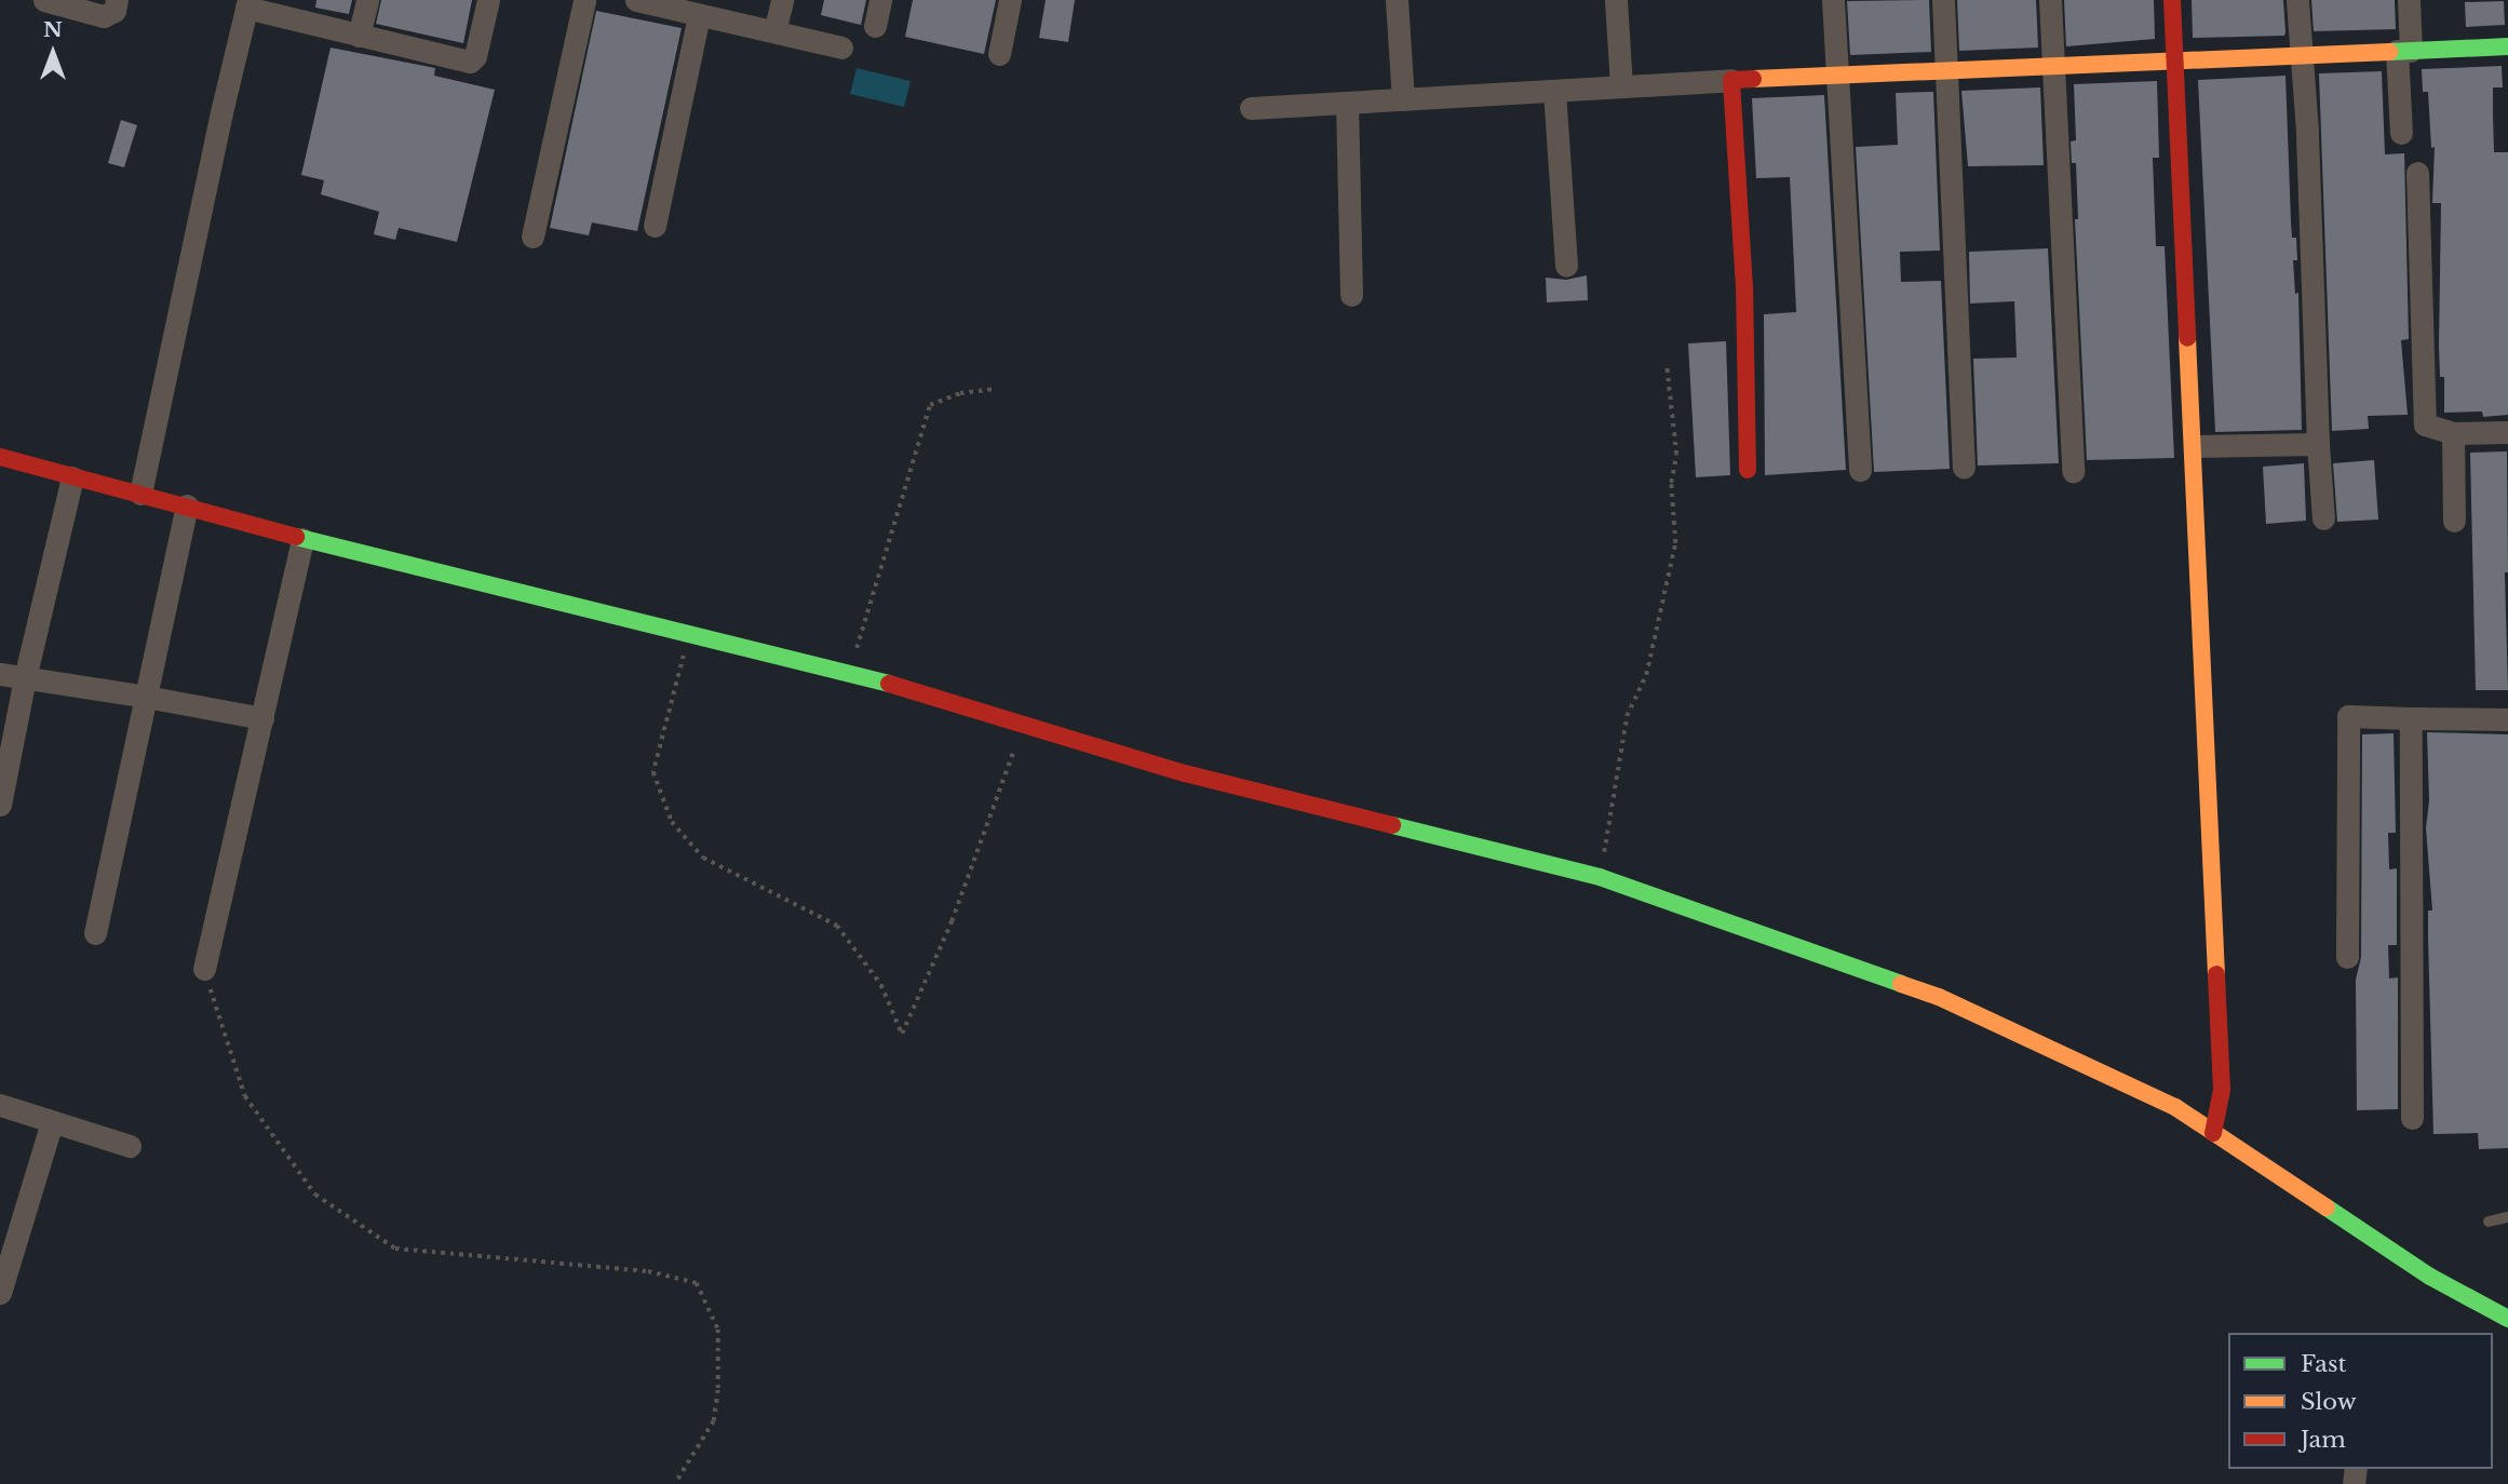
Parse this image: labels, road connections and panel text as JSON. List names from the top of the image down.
{
  "legend": ["Fast", "Slow", "Jam"],
  "north": "top"
}
